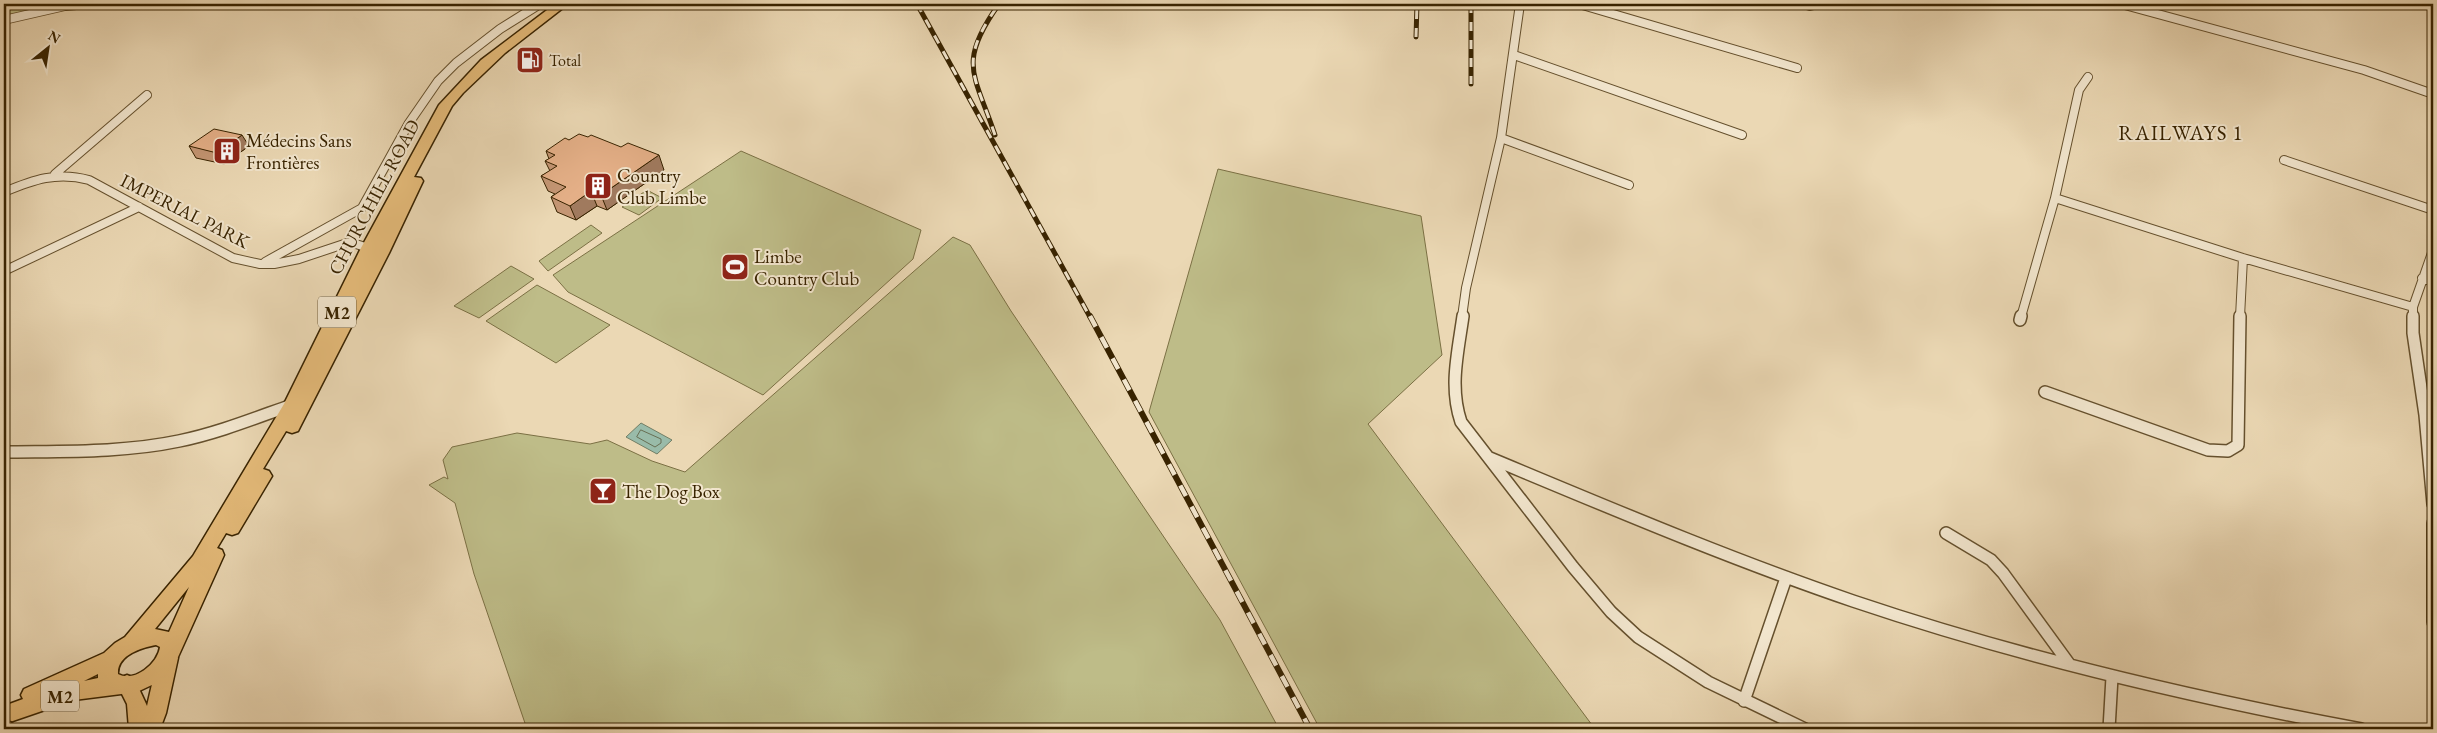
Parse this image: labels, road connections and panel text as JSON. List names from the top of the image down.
{
  "streets": {
    "highway": ["CHURCHILL ROAD", "M2"],
    "street": ["IMPERIAL PARK"]
  },
  "crossings": [
    ["CHURCHILL ROAD", "IMPERIAL PARK"],
    ["CHURCHILL ROAD", "M2"]
  ],
  "districts": ["RAILWAYS 1"],
  "places": {
    "fuel station": ["Total"],
    "building": ["Médecins Sans Frontières", "Country Club Limbe"],
    "sports": ["Limbe Country Club"],
    "bar": ["The Dog Box"]
  },
  "north": "top right"
}
